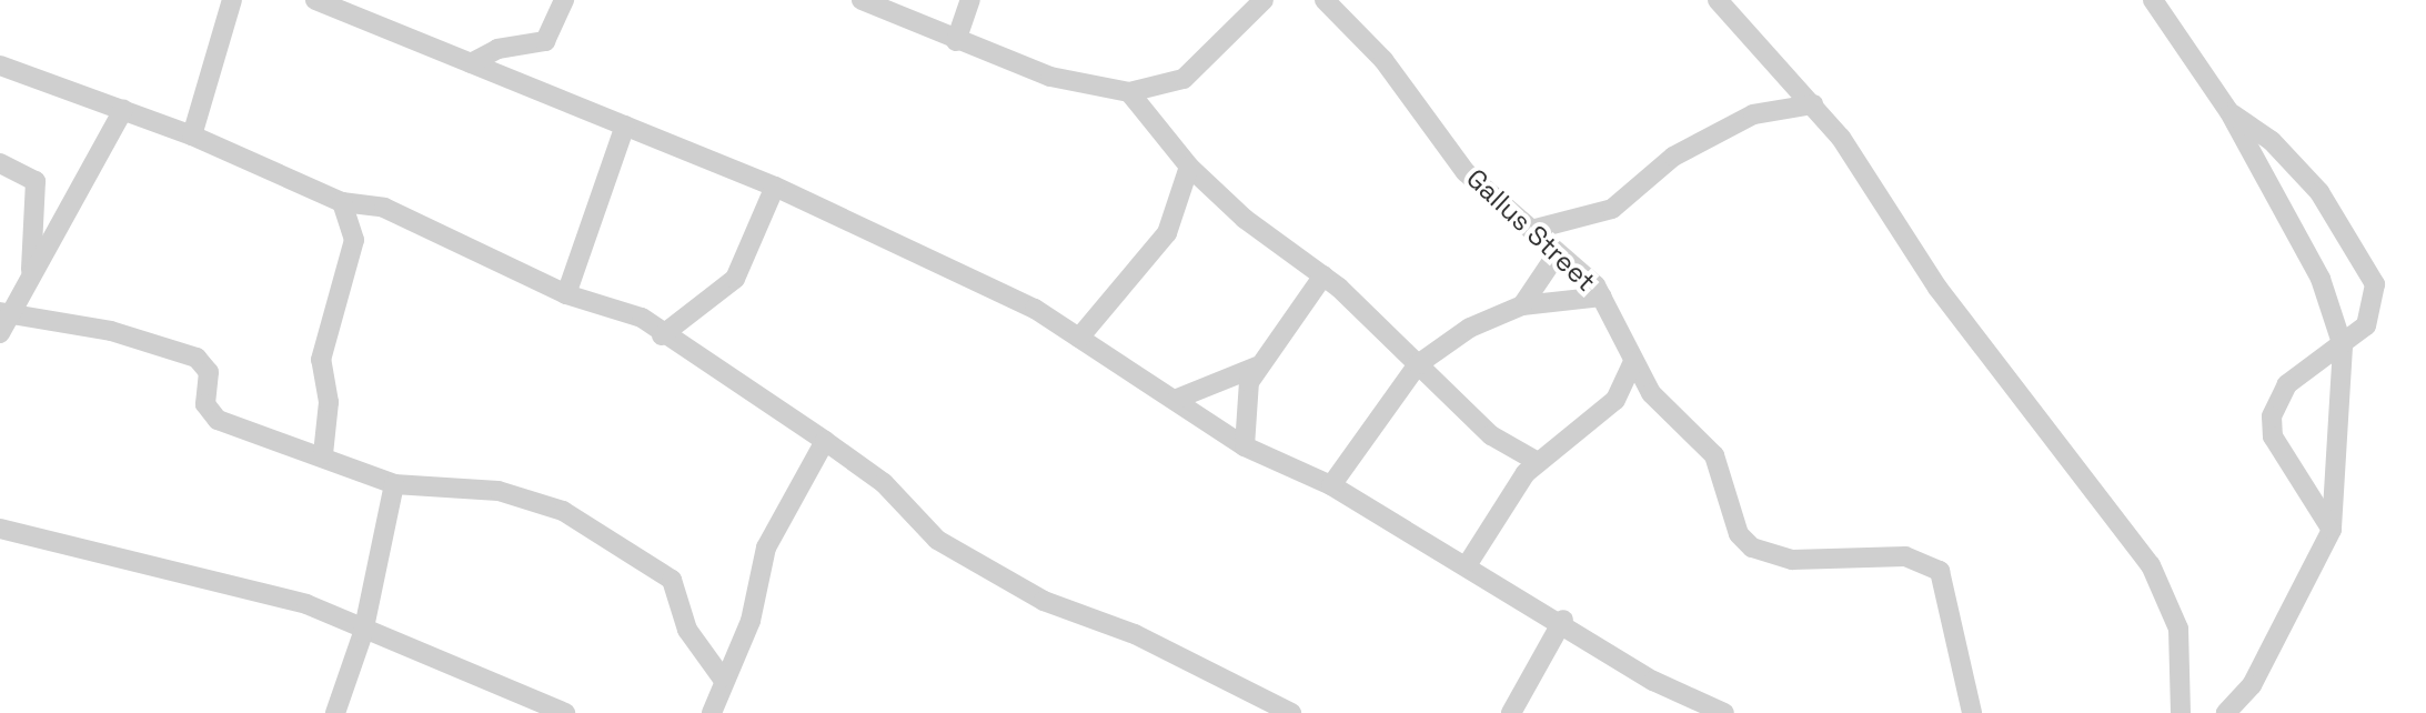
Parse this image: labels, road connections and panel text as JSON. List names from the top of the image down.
{
  "streets": {
    "street": ["Gallus Street"]
  }
}
